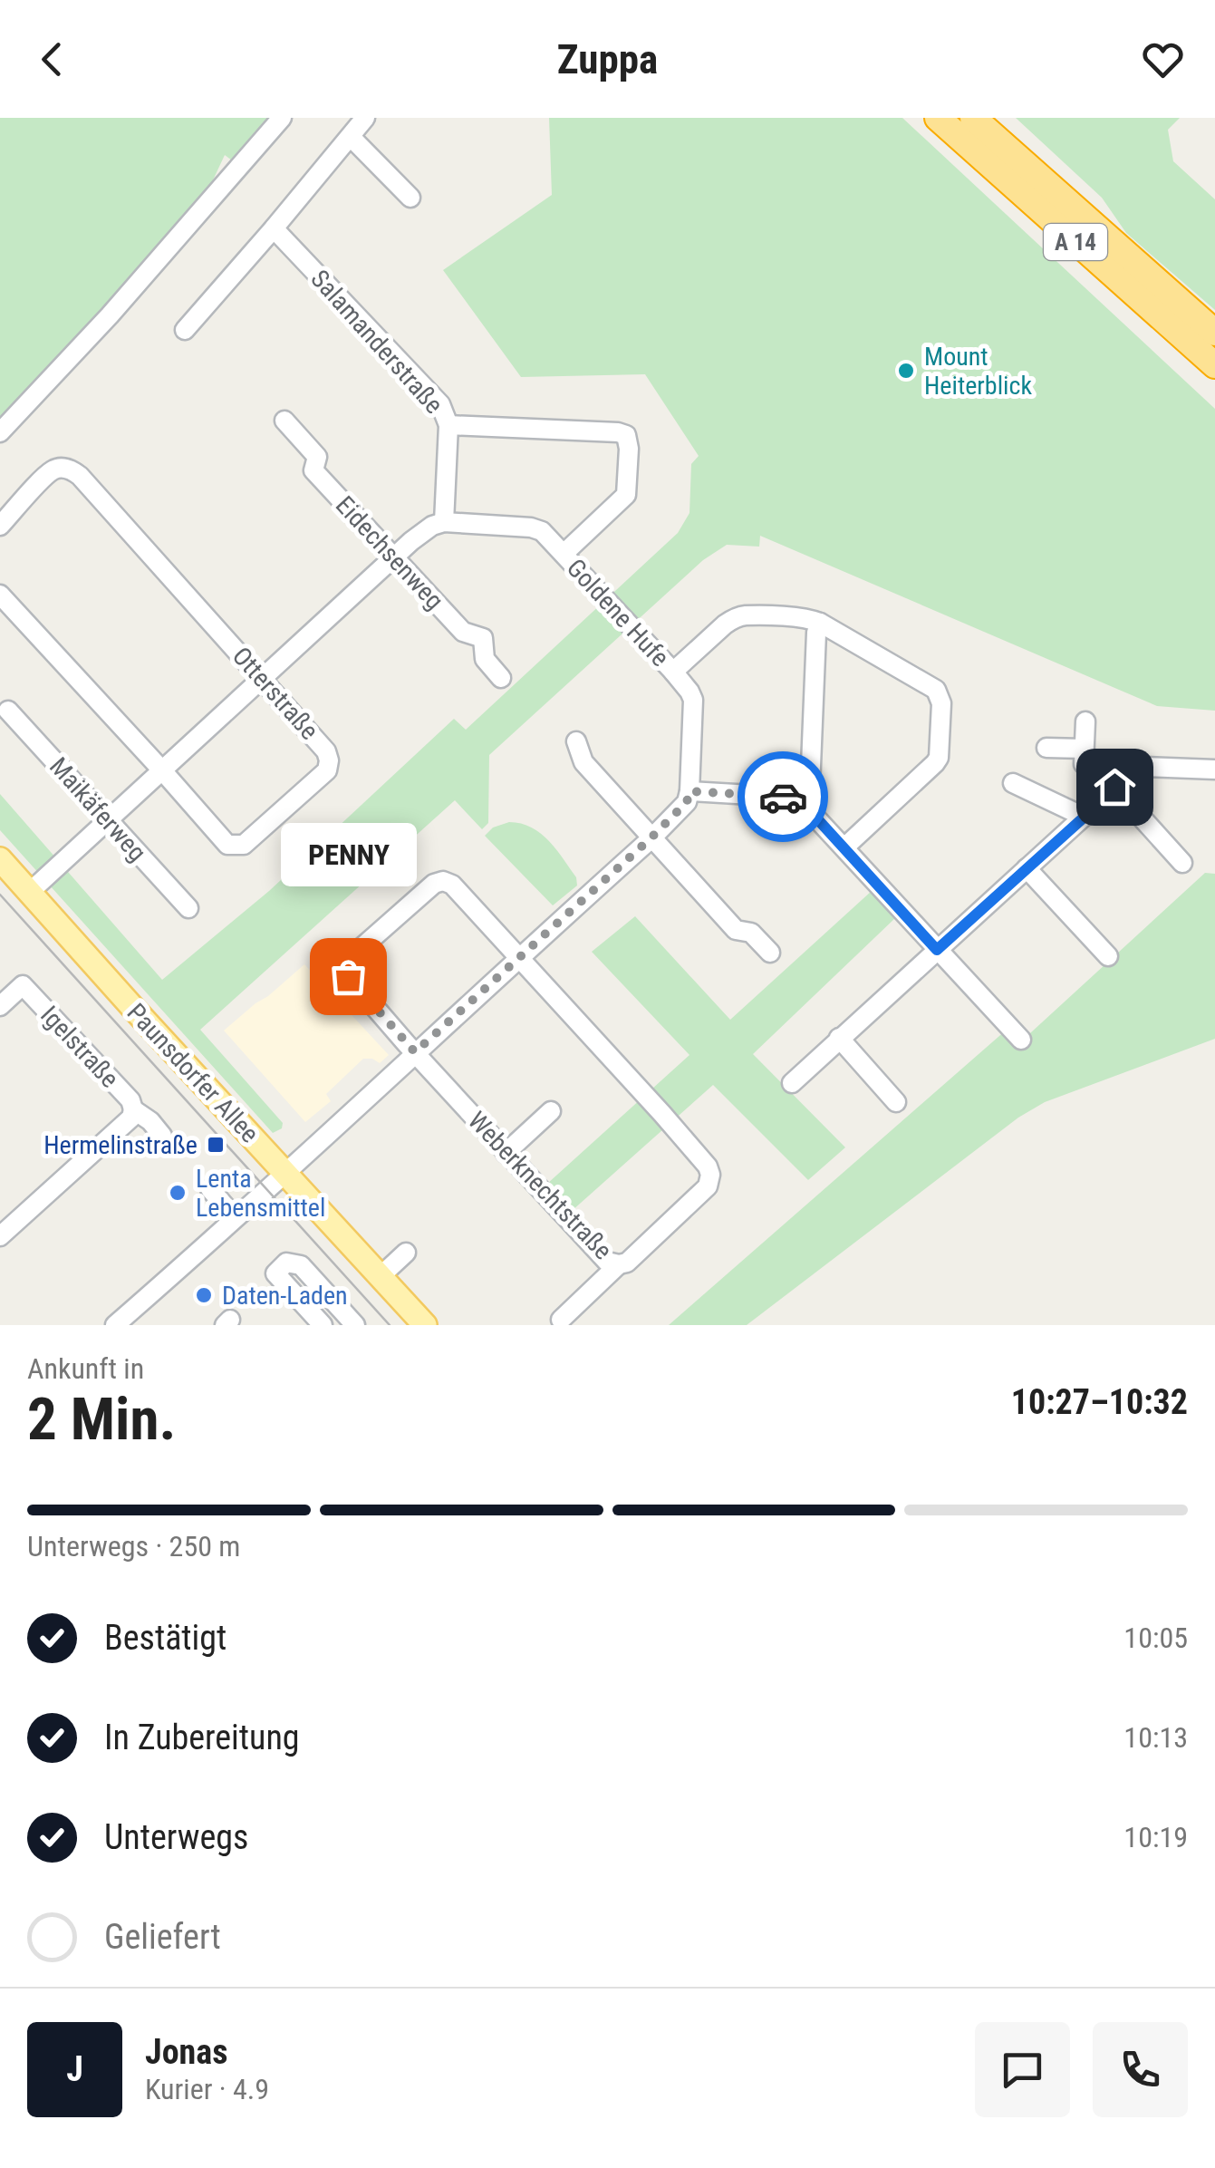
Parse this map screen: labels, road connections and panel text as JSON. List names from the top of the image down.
{
  "streets": {
    "highway": ["A 14"],
    "main road": ["Paunsdorfer Allee"],
    "street": [
      "Salamanderstraße",
      "Eidechsenweg",
      "Goldene Hufe",
      "Otterstraße",
      "Maikäferweg",
      "Igelstraße",
      "Weberknechtstraße"
    ]
  },
  "crossings": [
    ["Salamanderstraße", "Goldene Hufe"]
  ],
  "places": {
    "other": [
      "Mount Heiterblick",
      "PENNY",
      "Lenta Lebensmittel",
      "Daten-Laden"
    ],
    "transit": ["Hermelinstraße"]
  },
  "page": {
    "header": "Zuppa",
    "bubble": "PENNY",
    "heading": ["2 Min.", "Ankunft in", "10:27–10:32"],
    "panel": ["Jonas", "Kurier · 4.9"],
    "bar": "Unterwegs · 250 m",
    "list": [
      ["Bestätigt", "10:05"],
      ["In Zubereitung", "10:13"],
      ["Unterwegs", "10:19"],
      "Geliefert"
    ],
    "round": "J"
  }
}
